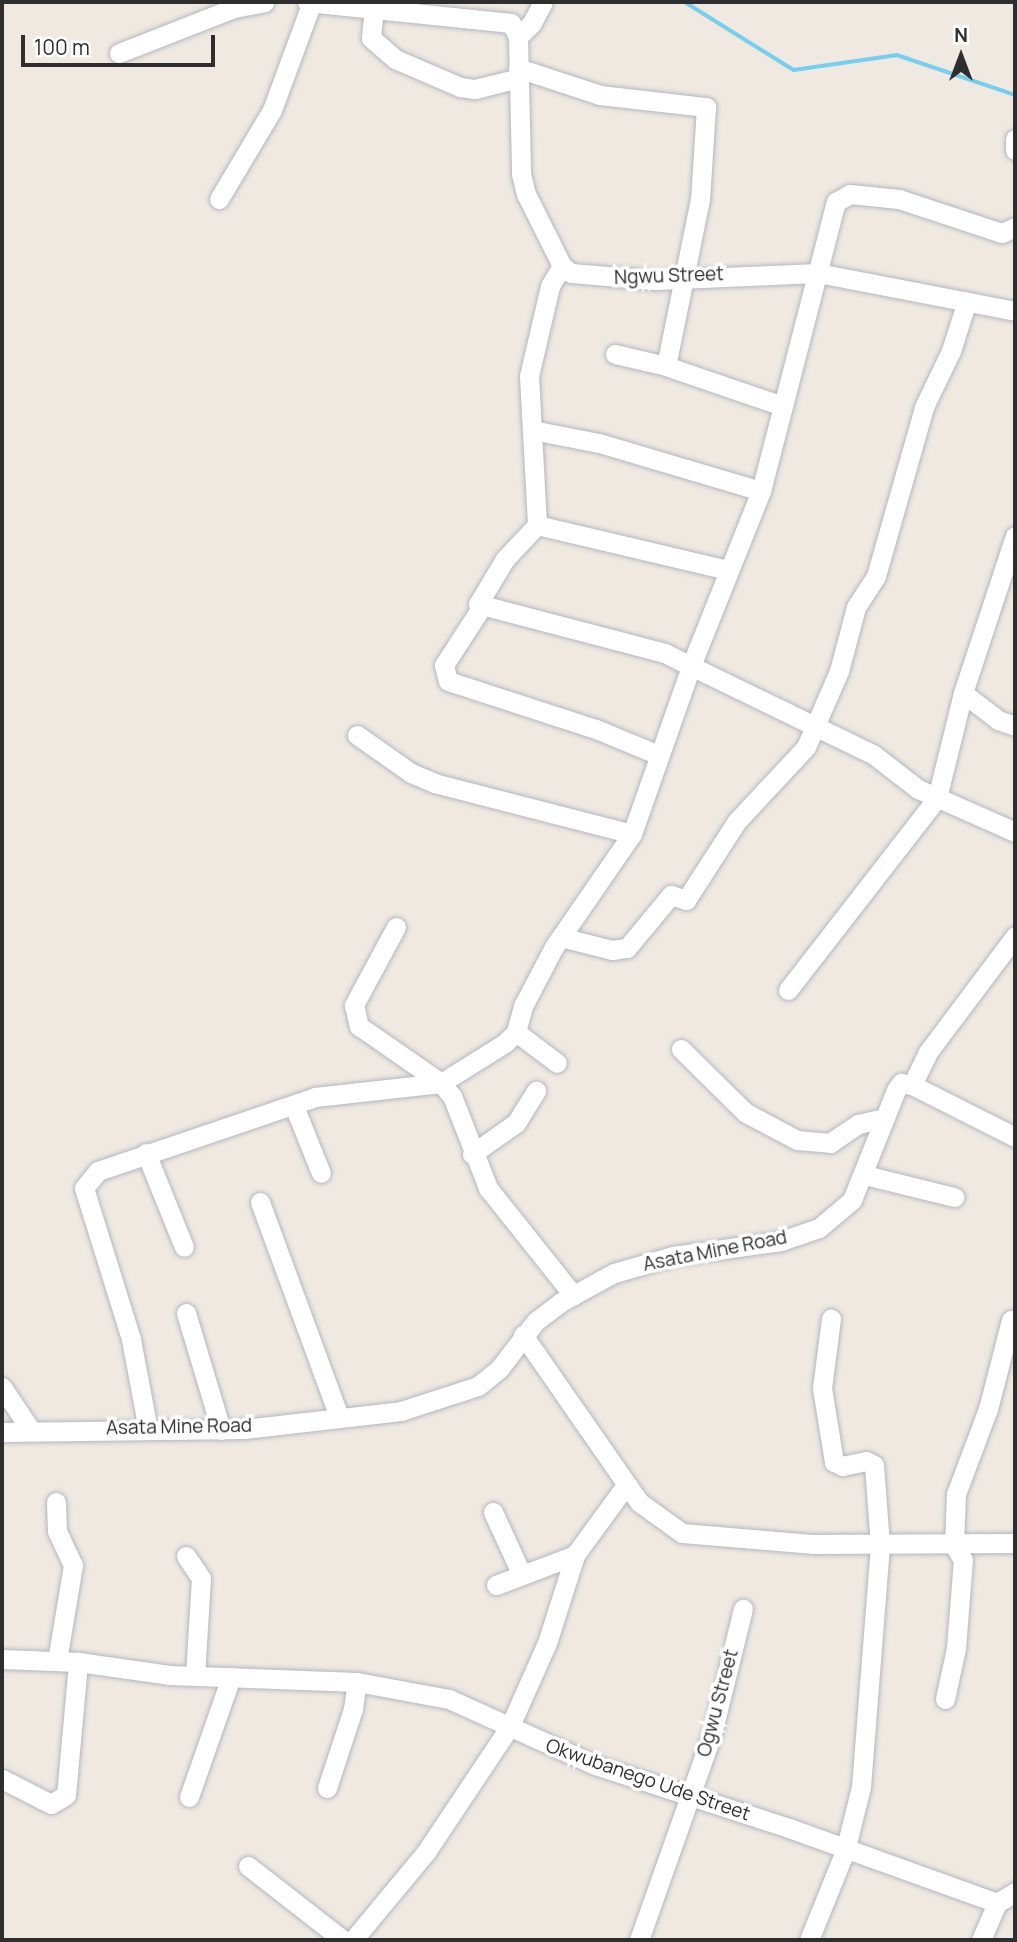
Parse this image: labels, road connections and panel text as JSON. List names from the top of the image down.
{
  "streets": {
    "street": [
      "Ngwu Street",
      "Asata Mine Road",
      "Ogwu Street",
      "Okwubanego Ude Street"
    ]
  },
  "crossings": [
    ["Ogwu Street", "Okwubanego Ude Street"]
  ],
  "scale_bar": "100 m",
  "north": "top"
}
